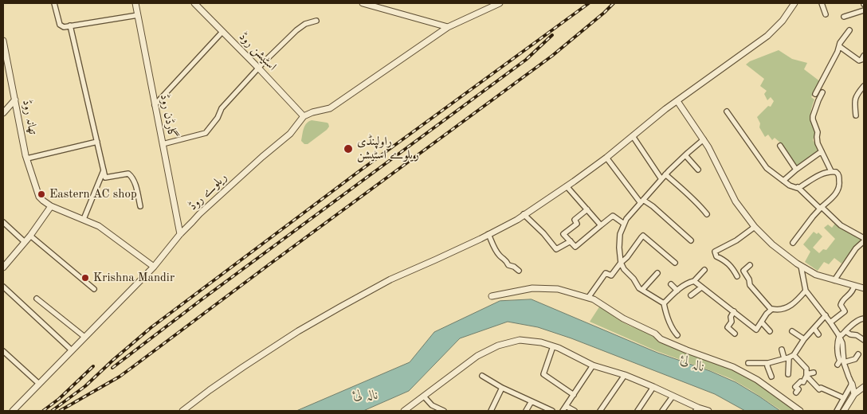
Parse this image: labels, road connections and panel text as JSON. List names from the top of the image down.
{
  "streets": {
    "street": [
      "اسٹیشن روڈ",
      "گارڈن روڈ",
      "تھانہ روڈ",
      "ریلوے روڈ"
    ]
  },
  "crossings": [
    ["اسٹیشن روڈ", "ریلوے روڈ"],
    ["گارڈن روڈ", "ریلوے روڈ"]
  ],
  "water": ["نالہ لئ"],
  "places": ["راولپنڈی ریلوے اسٹیشن", "Eastern AC shop", "Krishna Mandir"]
}
